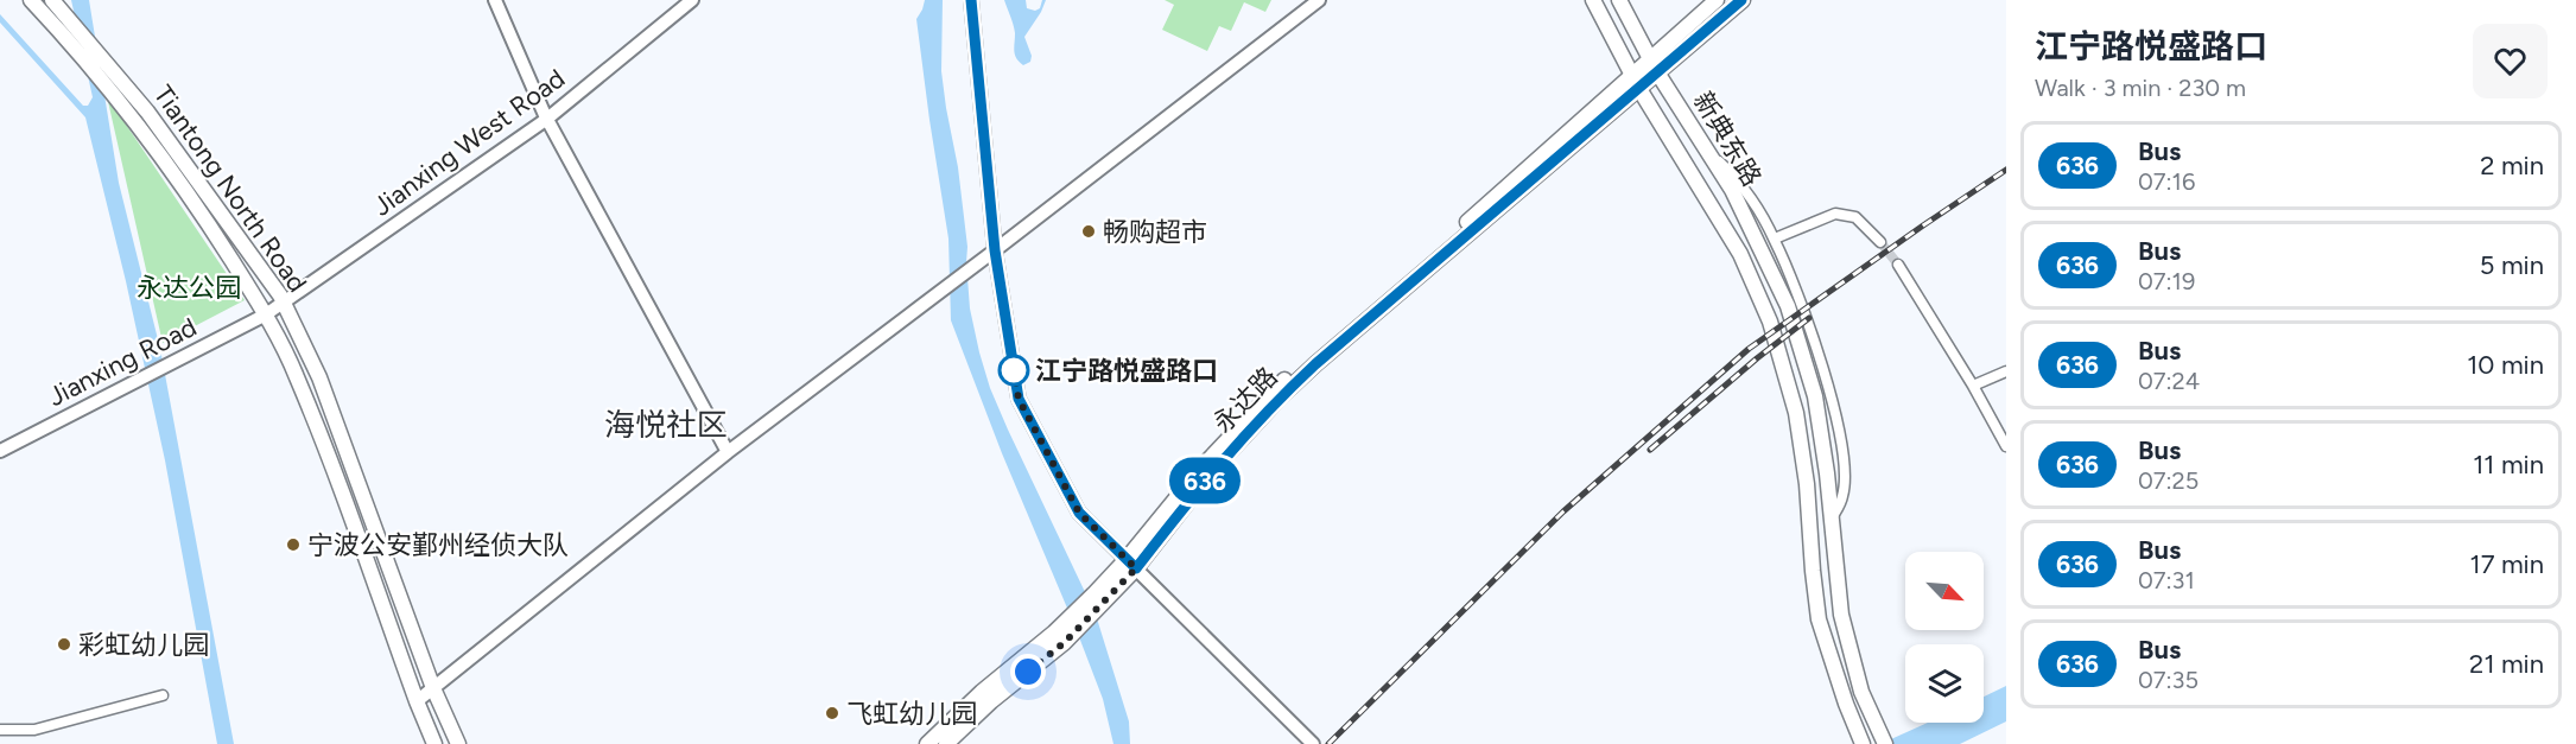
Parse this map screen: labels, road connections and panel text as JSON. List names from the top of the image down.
{
  "streets": {
    "main road": ["新典东路", "Tiantong North Road", "永达路"],
    "street": ["Jianxing West Road", "Jianxing Road"]
  },
  "crossings": [
    ["新典东路", "永达路"],
    ["Jianxing West Road", "Tiantong North Road"],
    ["Jianxing West Road", "Jianxing Road"],
    ["Tiantong North Road", "Jianxing Road"]
  ],
  "districts": ["海悦社区"],
  "parks": ["永达公园"],
  "places": [
    "畅购超市",
    "江宁路悦盛路口",
    "宁波公安鄞州经侦大队",
    "彩虹幼儿园",
    "飞虹幼儿园"
  ],
  "lines": ["bus line 636"],
  "north": "bottom right",
  "page": {
    "on_map": "636",
    "heading": ["江宁路悦盛路口", "Walk · 3 min · 230 m"],
    "list": [
      {
        "mark": "636",
        "name": "Bus",
        "note": "07:16",
        "value": "2 min"
      },
      {
        "mark": "636",
        "name": "Bus",
        "note": "07:19",
        "value": "5 min"
      },
      {
        "mark": "636",
        "name": "Bus",
        "note": "07:24",
        "value": "10 min"
      },
      {
        "mark": "636",
        "name": "Bus",
        "note": "07:25",
        "value": "11 min"
      },
      {
        "mark": "636",
        "name": "Bus",
        "note": "07:31",
        "value": "17 min"
      },
      {
        "mark": "636",
        "name": "Bus",
        "note": "07:35",
        "value": "21 min"
      }
    ]
  }
}
